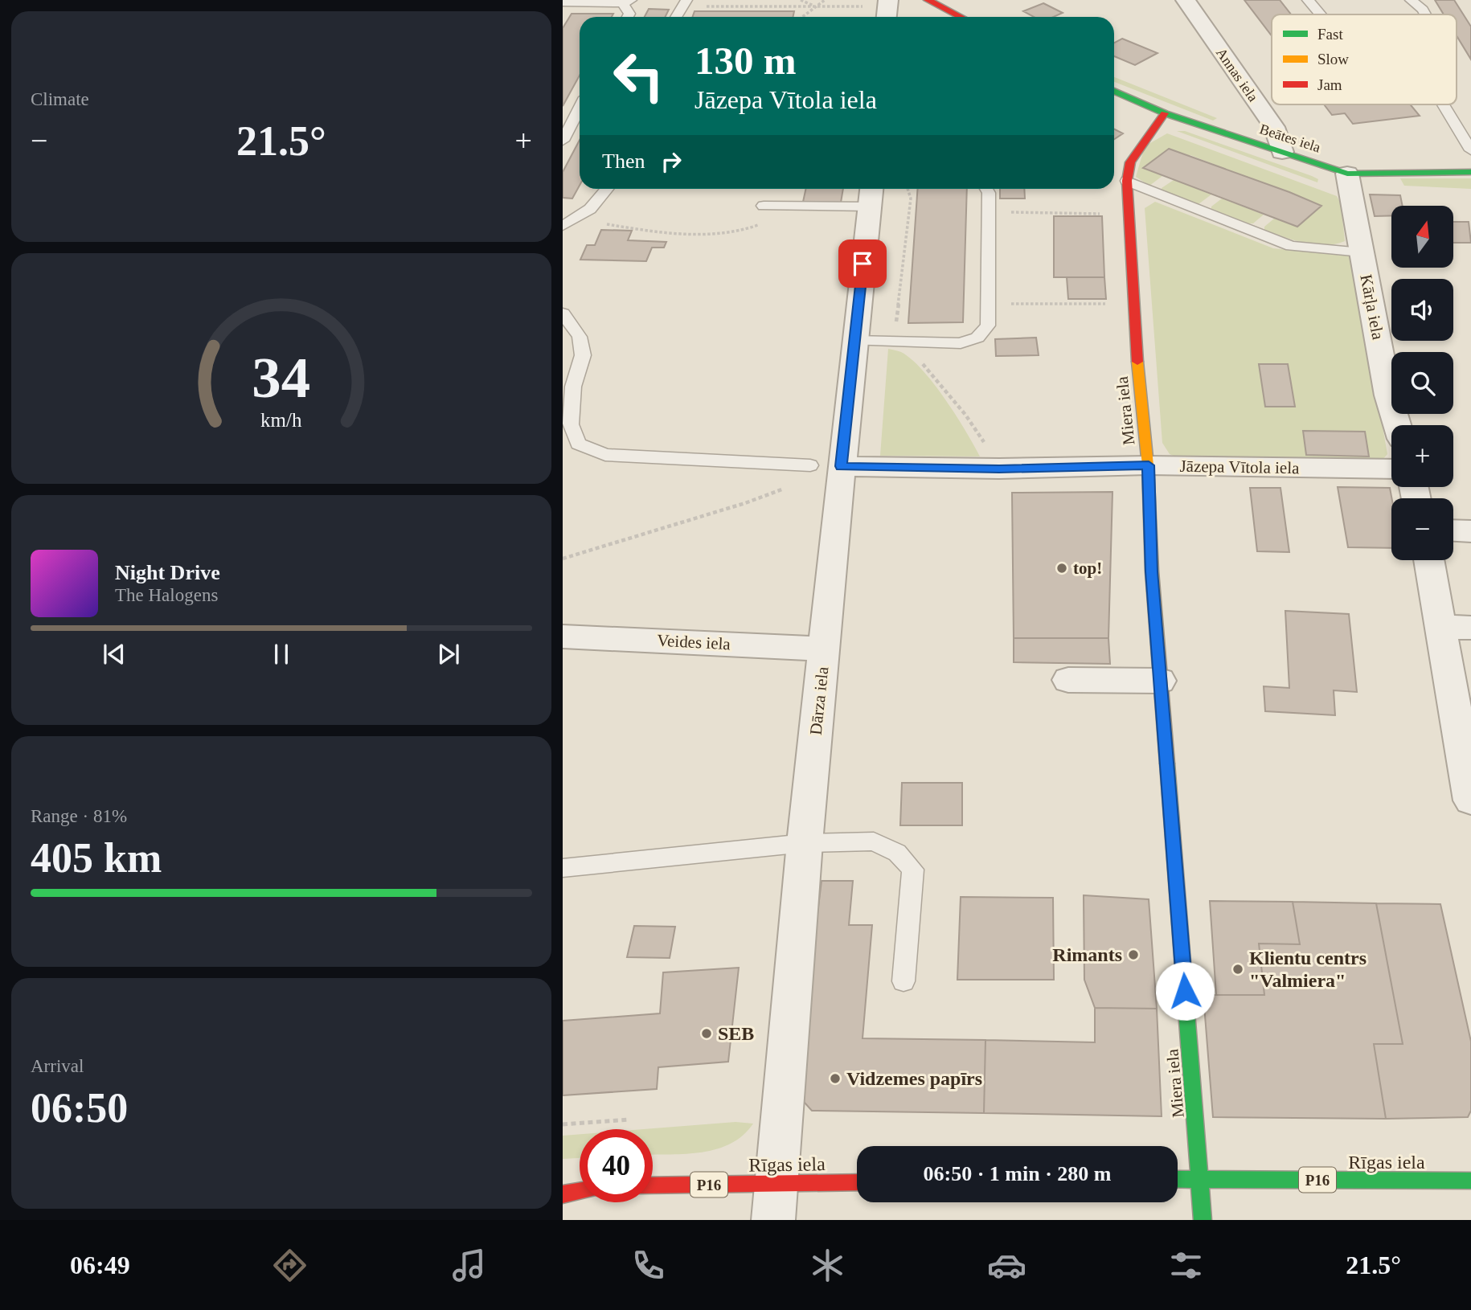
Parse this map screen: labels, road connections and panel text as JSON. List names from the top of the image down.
{
  "streets": {
    "street": [
      "Annas iela",
      "Beātes iela",
      "Kārļa iela",
      "Miera iela",
      "Jāzepa Vītola iela",
      "Veides iela",
      "Dārza iela",
      "Rīgas iela",
      "P16"
    ]
  },
  "crossings": [
    ["Annas iela", "Beātes iela"],
    ["Beātes iela", "Kārļa iela"],
    ["Beātes iela", "Miera iela"],
    ["Miera iela", "Jāzepa Vītola iela"],
    ["Miera iela", "Rīgas iela"],
    ["Jāzepa Vītola iela", "Dārza iela"],
    ["Veides iela", "Dārza iela"],
    ["Dārza iela", "Rīgas iela"]
  ],
  "places": [
    "top!",
    "Rimants",
    "Klientu centrs \"Valmiera\"",
    "SEB",
    "Vidzemes papīrs"
  ],
  "legend": ["Fast", "Slow", "Jam"],
  "north": "top",
  "page": {
    "tile": [
      "Climate",
      ["Range · 81%", "405 km"],
      ["Arrival", "06:50"]
    ],
    "turn": ["130 m", "Jāzepa Vītola iela"],
    "heat": ["−", "21.5°", "+"],
    "then": "Then",
    "map_buttons": ["+", "−"],
    "song": ["Night Drive", "The Halogens"],
    "limit": "40",
    "trip": "06:50 · 1 min · 280 m",
    "tabs": ["06:49", "21.5°"],
    "gauge": ["34", "km/h"]
  }
}
